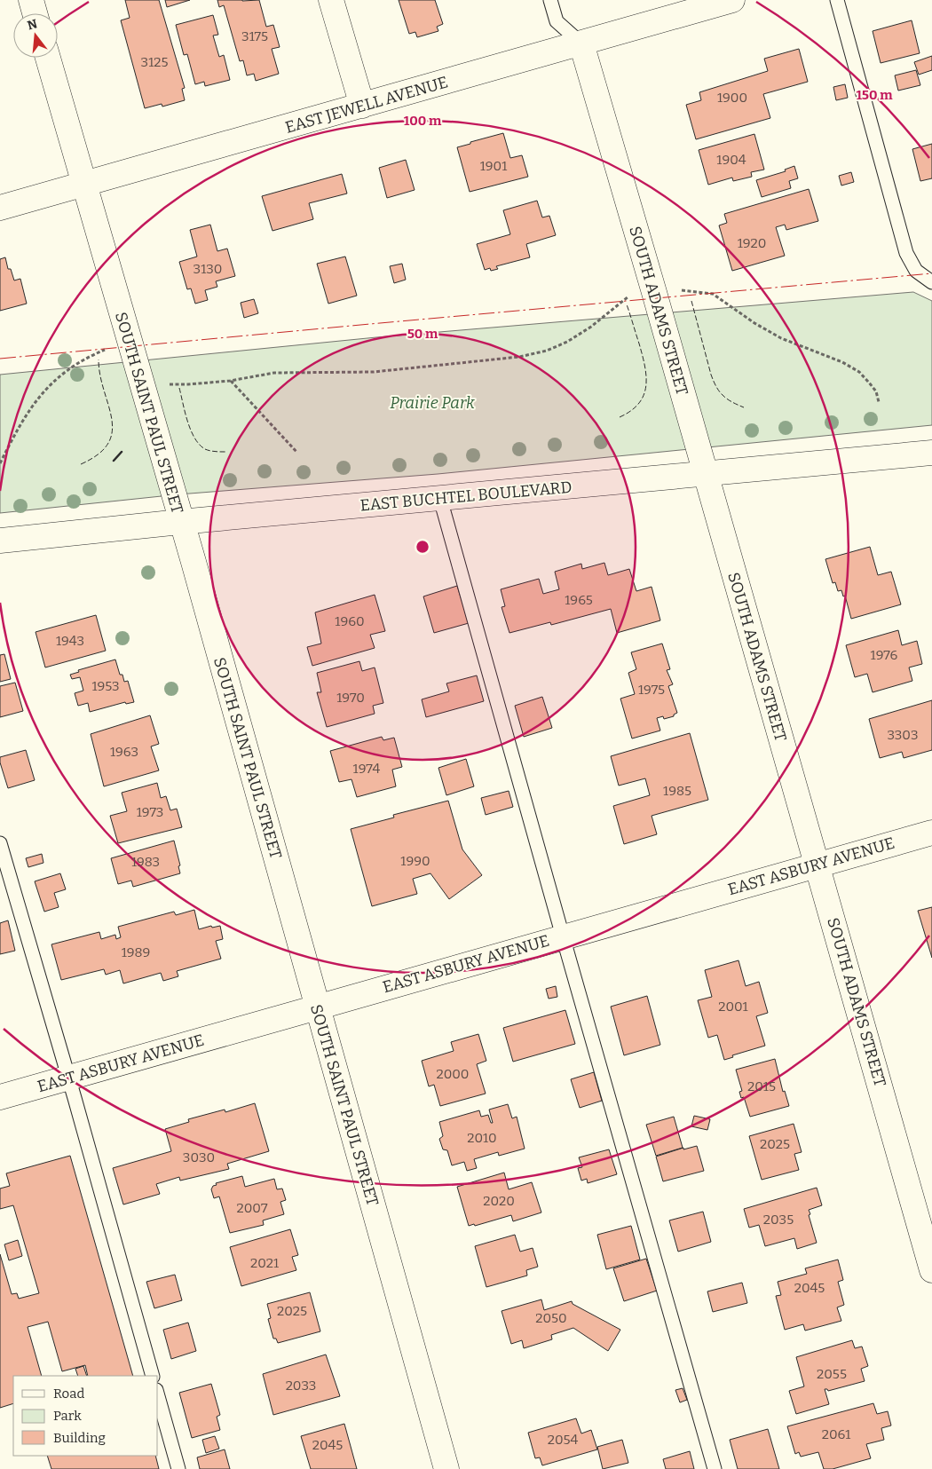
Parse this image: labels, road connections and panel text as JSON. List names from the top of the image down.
{
  "streets": {
    "street": [
      "EAST JEWELL AVENUE",
      "SOUTH ADAMS STREET",
      "SOUTH SAINT PAUL STREET",
      "EAST BUCHTEL BOULEVARD",
      "EAST ASBURY AVENUE"
    ]
  },
  "crossings": [
    ["EAST JEWELL AVENUE", "SOUTH ADAMS STREET"],
    ["EAST JEWELL AVENUE", "SOUTH SAINT PAUL STREET"],
    ["SOUTH ADAMS STREET", "EAST BUCHTEL BOULEVARD"],
    ["SOUTH ADAMS STREET", "EAST ASBURY AVENUE"],
    ["SOUTH SAINT PAUL STREET", "EAST BUCHTEL BOULEVARD"],
    ["SOUTH SAINT PAUL STREET", "EAST ASBURY AVENUE"]
  ],
  "parks": ["Prairie Park"],
  "house_numbers": [
    "3175",
    "3125",
    "1900",
    "1904",
    "1901",
    "1920",
    "3130",
    "1965",
    "1960",
    "1943",
    "1976",
    "1953",
    "1975",
    "1970",
    "3303",
    "1963",
    "1974",
    "1985",
    "1973",
    "1990",
    "1983",
    "1989",
    "2001",
    "2000",
    "2015",
    "2010",
    "2025",
    "3030",
    "2020",
    "2007",
    "2035",
    "2021",
    "2045",
    "2025",
    "2050",
    "2055",
    "2033",
    "2061",
    "2054",
    "2045"
  ],
  "legend": ["Road", "Park", "Building"],
  "north": "top",
  "rings": ["150 m", "100 m", "50 m"]
}
